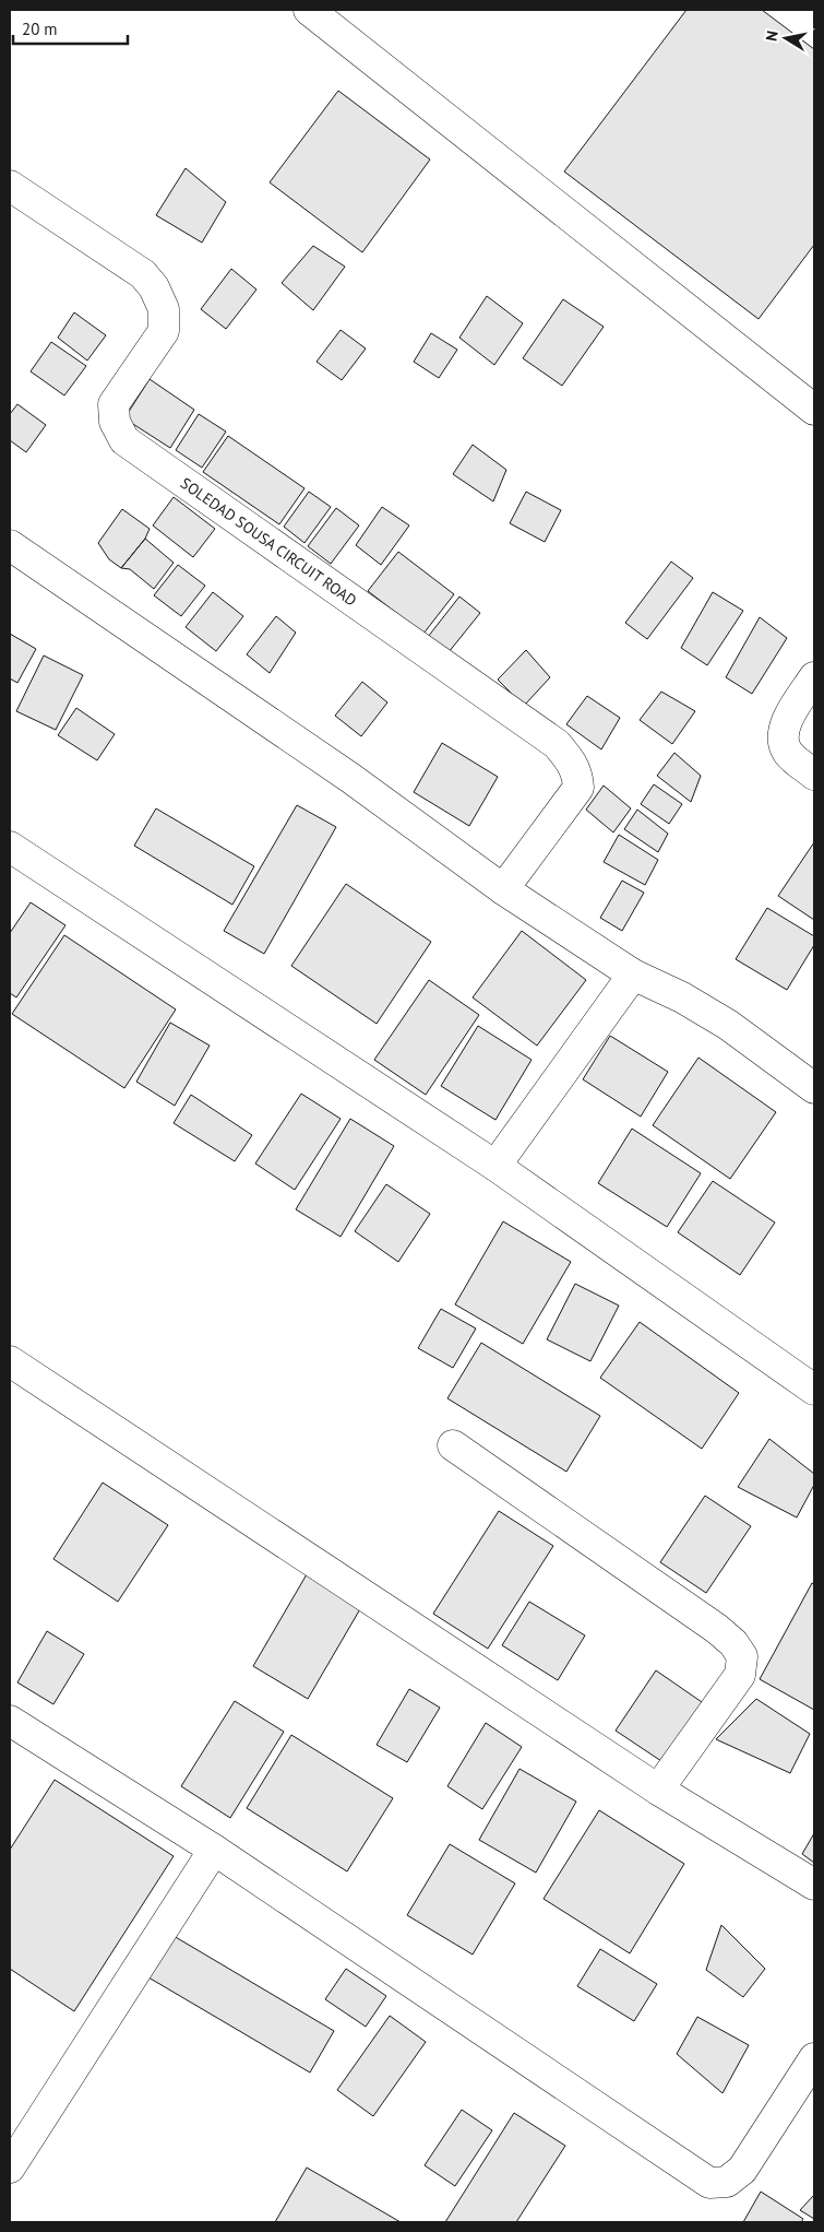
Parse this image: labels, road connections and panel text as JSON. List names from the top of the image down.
{
  "streets": {
    "street": ["SOLEDAD SOUSA CIRCUIT ROAD"]
  },
  "scale_bar": "20 m",
  "north": "left"
}
